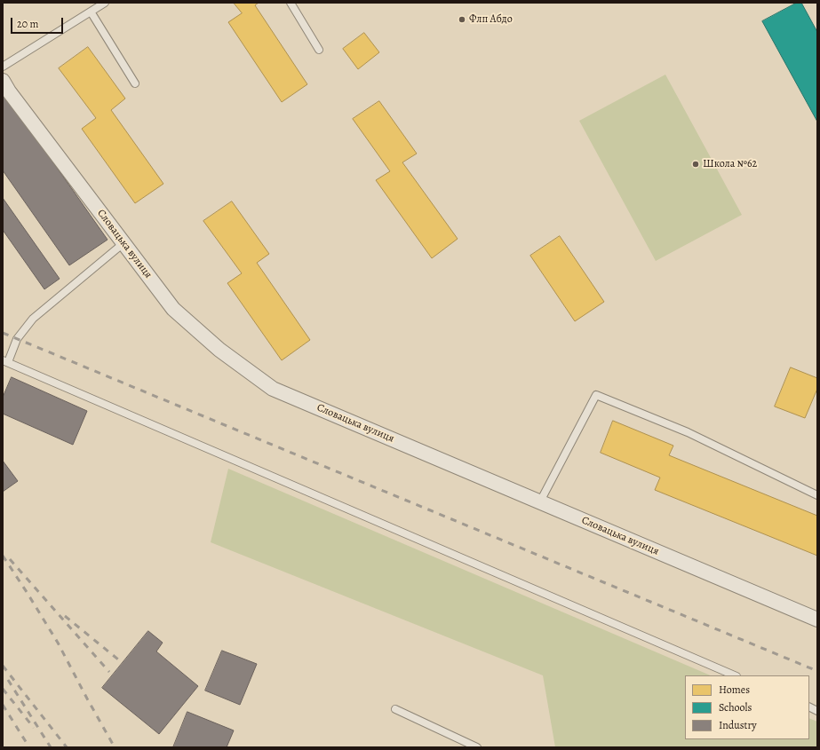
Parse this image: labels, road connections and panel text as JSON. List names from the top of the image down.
{
  "streets": {
    "street": ["Словацька вулиця"]
  },
  "places": ["Флп Абдо", "Школа №62"],
  "legend": ["Homes", "Schools", "Industry"],
  "scale_bar": "20 m"
}
